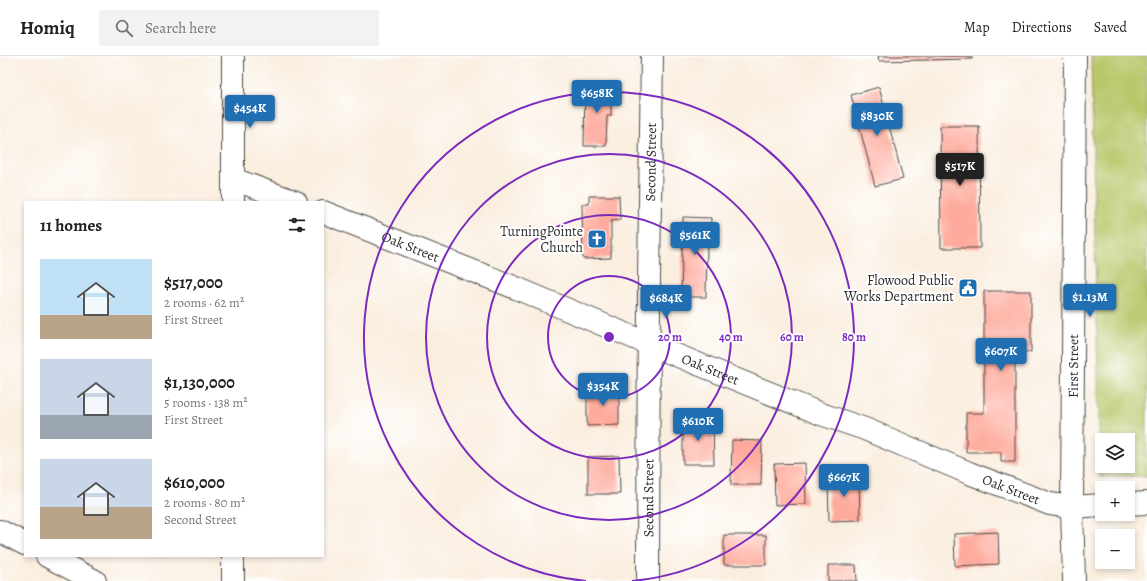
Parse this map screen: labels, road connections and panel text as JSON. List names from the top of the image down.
{
  "streets": {
    "street": ["Second Street", "Oak Street", "First Street"]
  },
  "crossings": [
    ["Second Street", "Oak Street"],
    ["Oak Street", "First Street"]
  ],
  "places": {
    "church": ["TurningPointe Church"],
    "public building": ["Flowood Public Works Department"]
  },
  "page": {
    "header": "Homiq",
    "search": "Search here",
    "nav": ["Map", "Directions", "Saved"],
    "price": [
      "$658K",
      "$454K",
      "$830K",
      "$517K",
      "$561K",
      "$1.13M",
      "$684K",
      "$607K",
      "$354K",
      "$610K",
      "$667K"
    ],
    "heading": "11 homes",
    "list": [
      {
        "name": "$517,000",
        "note": "2 rooms · 62 m² · First Street"
      },
      {
        "name": "$1,130,000",
        "note": "5 rooms · 138 m² · First Street"
      },
      {
        "name": "$610,000",
        "note": "2 rooms · 80 m² · Second Street"
      }
    ],
    "map_buttons": ["+", "−"]
  },
  "rings": [
    "20 m",
    "40 m",
    "60 m",
    "80 m"
  ]
}
